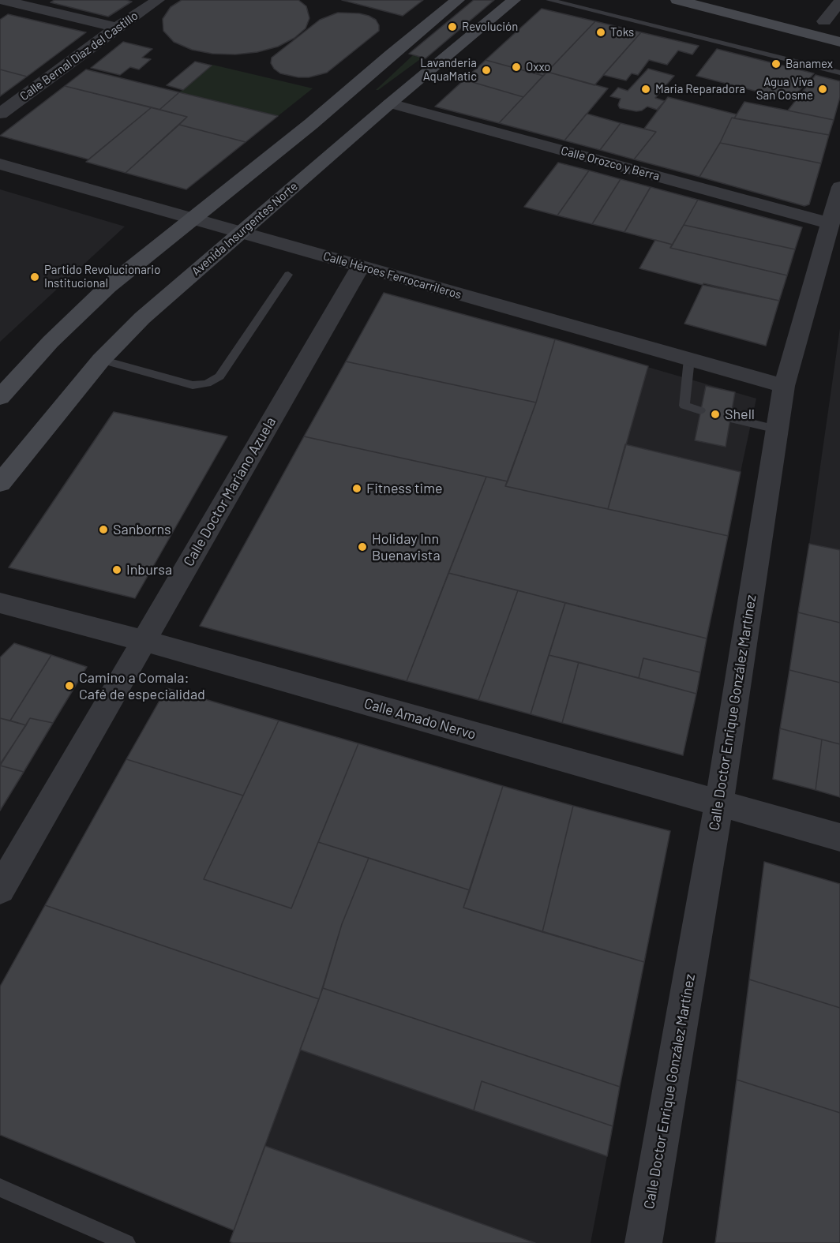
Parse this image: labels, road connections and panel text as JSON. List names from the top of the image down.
{
  "streets": {
    "main road": ["Avenida Insurgentes Norte"],
    "street": [
      "Calle Bernal Díaz del Castillo",
      "Calle Orozco y Berra",
      "Calle Héroes Ferrocarrileros",
      "Calle Doctor Mariano Azuela",
      "Calle Doctor Enrique González Martínez",
      "Calle Amado Nervo"
    ]
  },
  "crossings": [
    ["Calle Orozco y Berra", "Avenida Insurgentes Norte"],
    ["Calle Orozco y Berra", "Calle Doctor Enrique González Martínez"],
    ["Avenida Insurgentes Norte", "Calle Héroes Ferrocarrileros"],
    ["Calle Héroes Ferrocarrileros", "Calle Doctor Mariano Azuela"],
    ["Calle Héroes Ferrocarrileros", "Calle Doctor Enrique González Martínez"],
    ["Calle Doctor Mariano Azuela", "Calle Amado Nervo"],
    ["Calle Doctor Enrique González Martínez", "Calle Amado Nervo"]
  ],
  "places": [
    "Revolución",
    "Toks",
    "Banamex",
    "Oxxo",
    "Lavanderia AquaMatic",
    "Maria Reparadora",
    "Agua Viva San Cosme",
    "Partido Revolucionario Institucional",
    "Shell",
    "Fitness time",
    "Sanborns",
    "Holiday Inn Buenavista",
    "Inbursa",
    "Camino a Comala: Café de especialidad"
  ]
}
